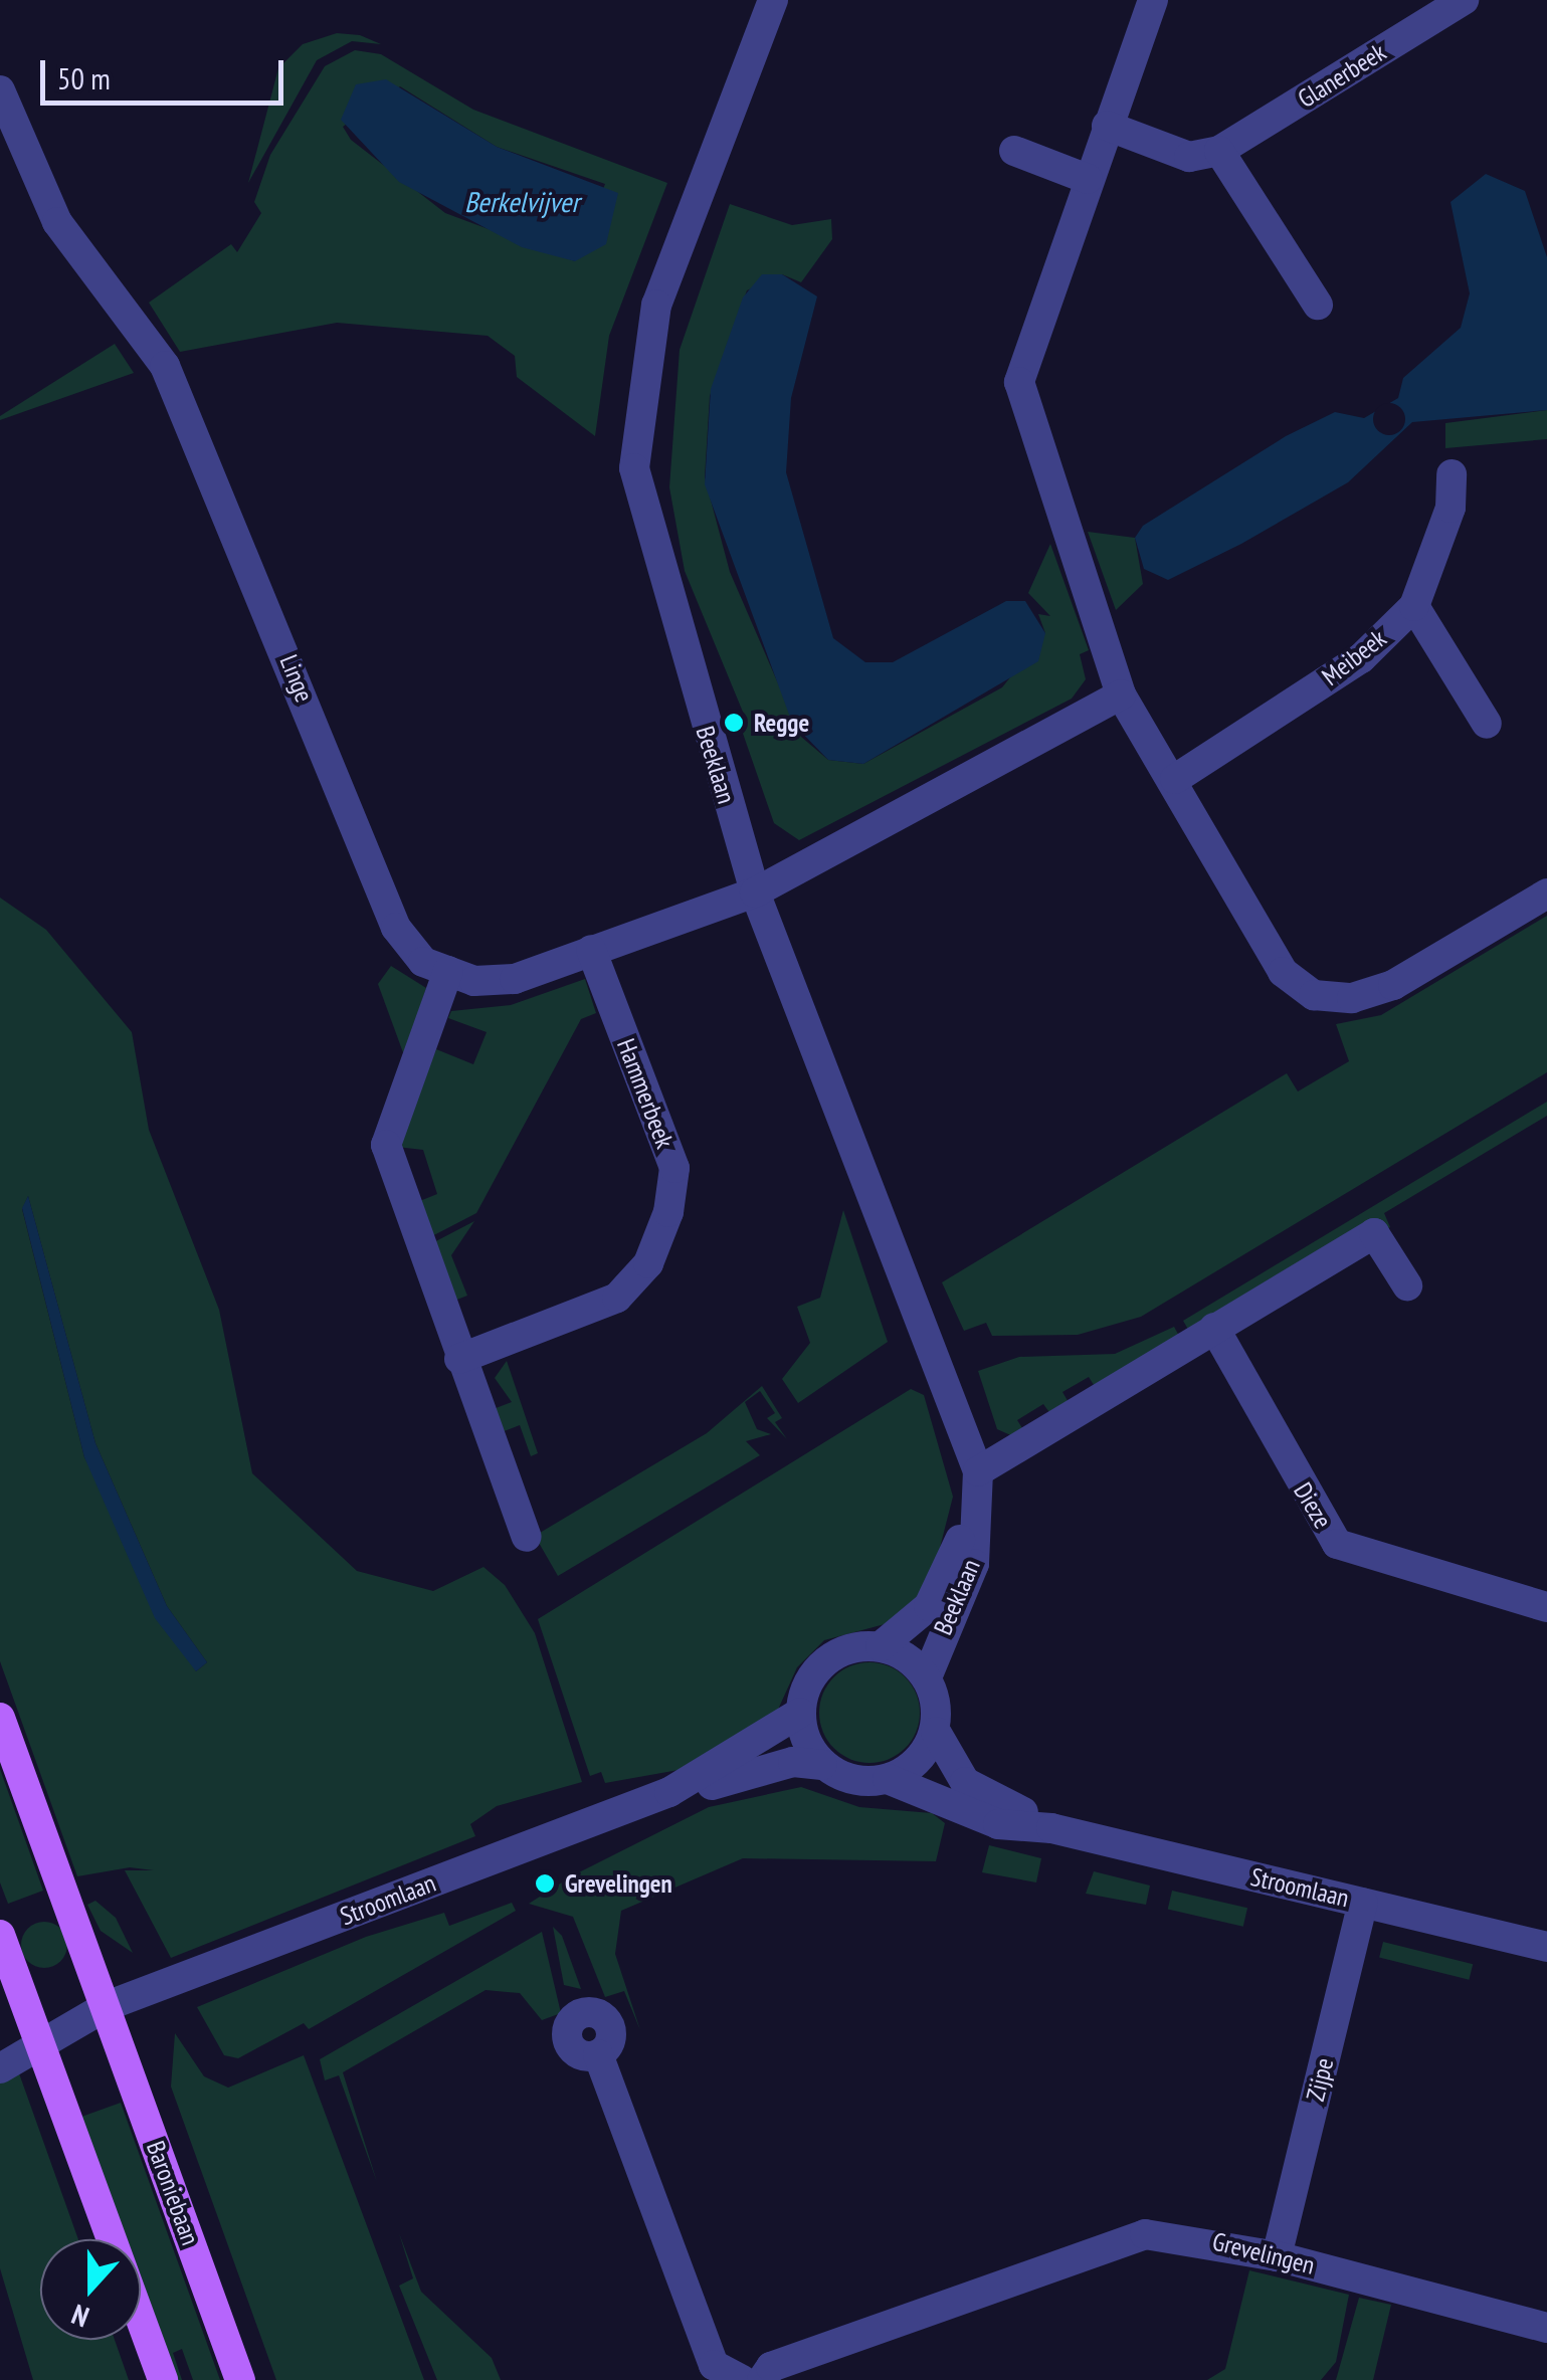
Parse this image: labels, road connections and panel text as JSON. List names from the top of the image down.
{
  "streets": {
    "main road": ["Baroniebaan"],
    "street": [
      "Glanerbeek",
      "Meibeek",
      "Linge",
      "Beeklaan",
      "Hammerbeek",
      "Dieze",
      "Stroomlaan",
      "Zijpe",
      "Grevelingen"
    ]
  },
  "crossings": [
    ["Linge", "Beeklaan"],
    ["Linge", "Hammerbeek"],
    ["Beeklaan", "Stroomlaan"],
    ["Stroomlaan", "Zijpe"],
    ["Stroomlaan", "Baroniebaan"],
    ["Zijpe", "Grevelingen"]
  ],
  "water": ["Berkelvijver"],
  "places": ["Regge", "Grevelingen"],
  "scale_bar": "50 m",
  "north": "bottom"
}
